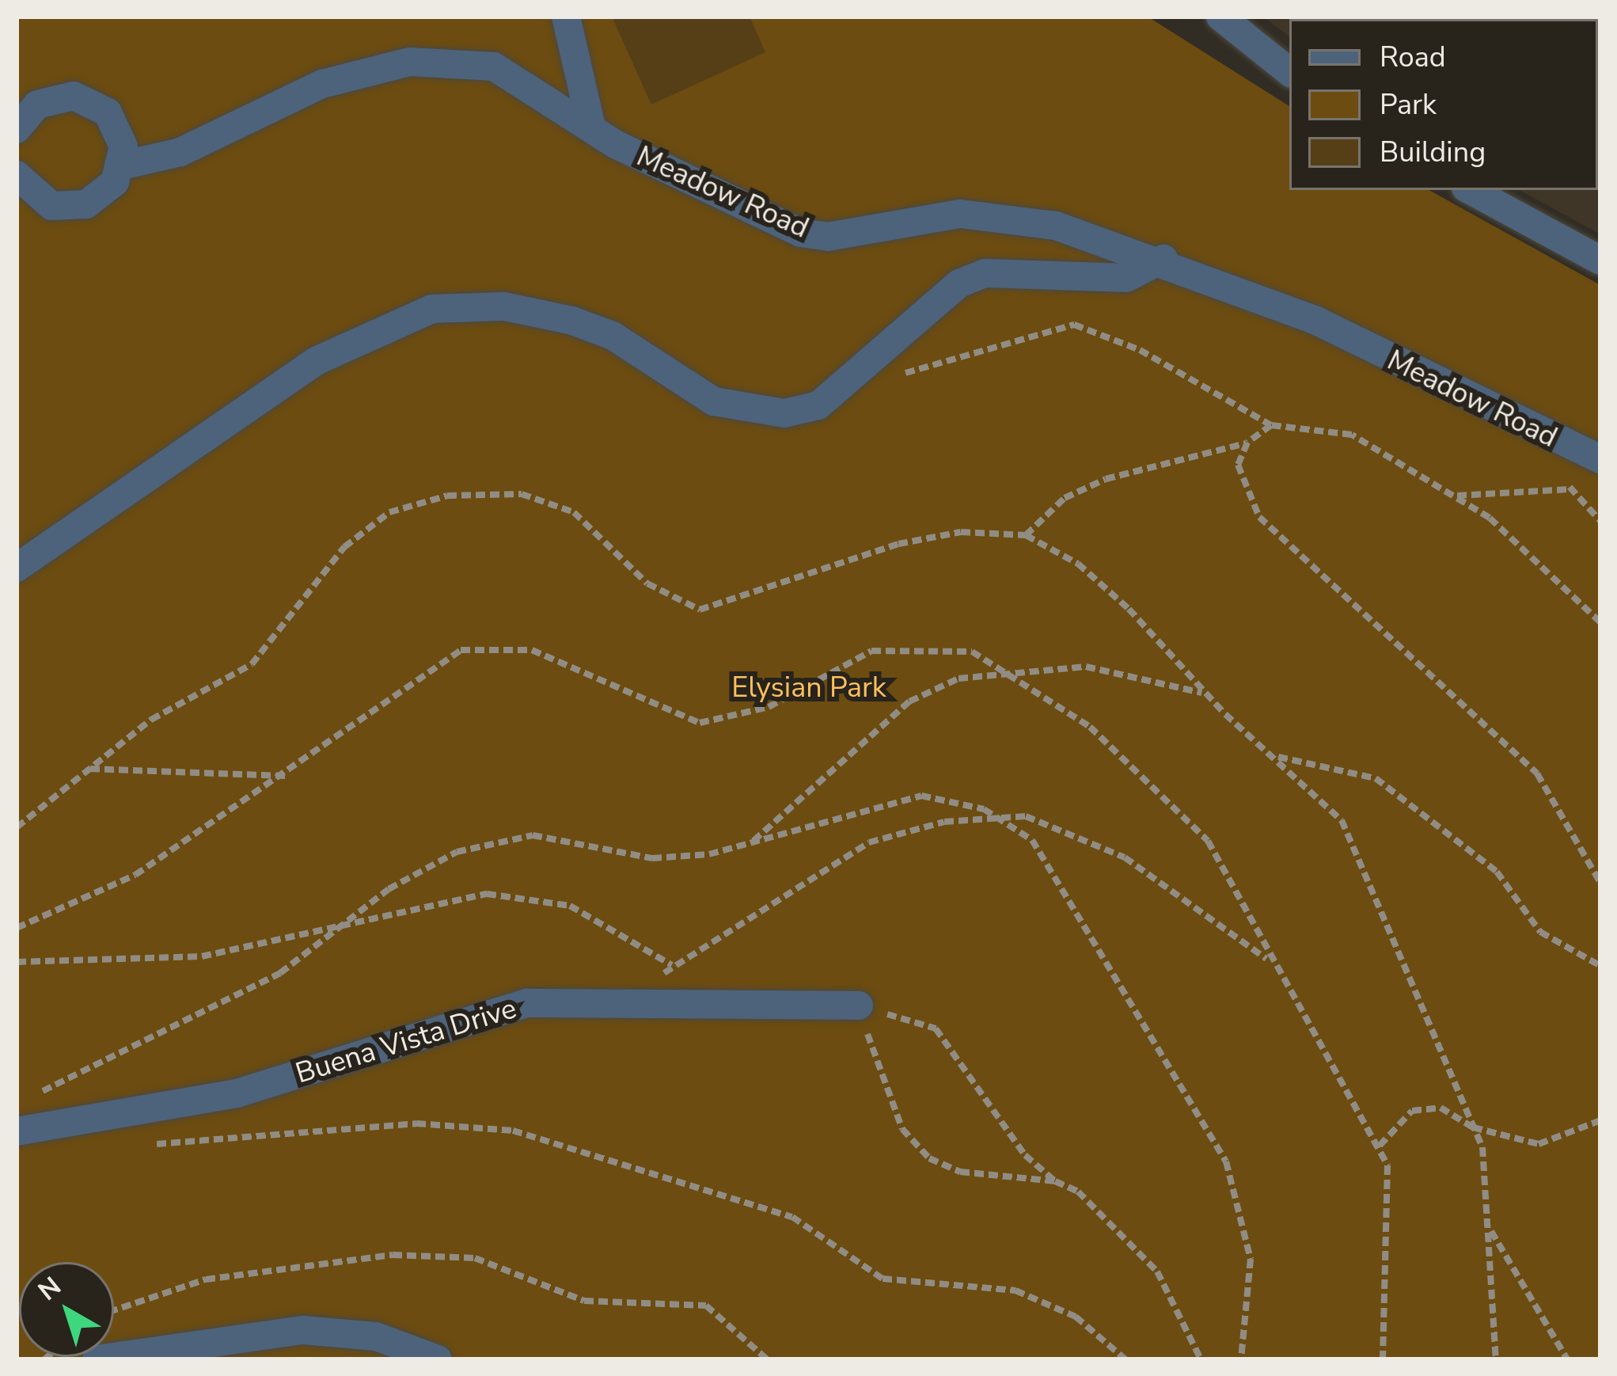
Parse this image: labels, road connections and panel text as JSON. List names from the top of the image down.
{
  "streets": {
    "street": ["Meadow Road", "Buena Vista Drive"]
  },
  "parks": ["Elysian Park"],
  "legend": ["Road", "Park", "Building"],
  "north": "top left"
}
